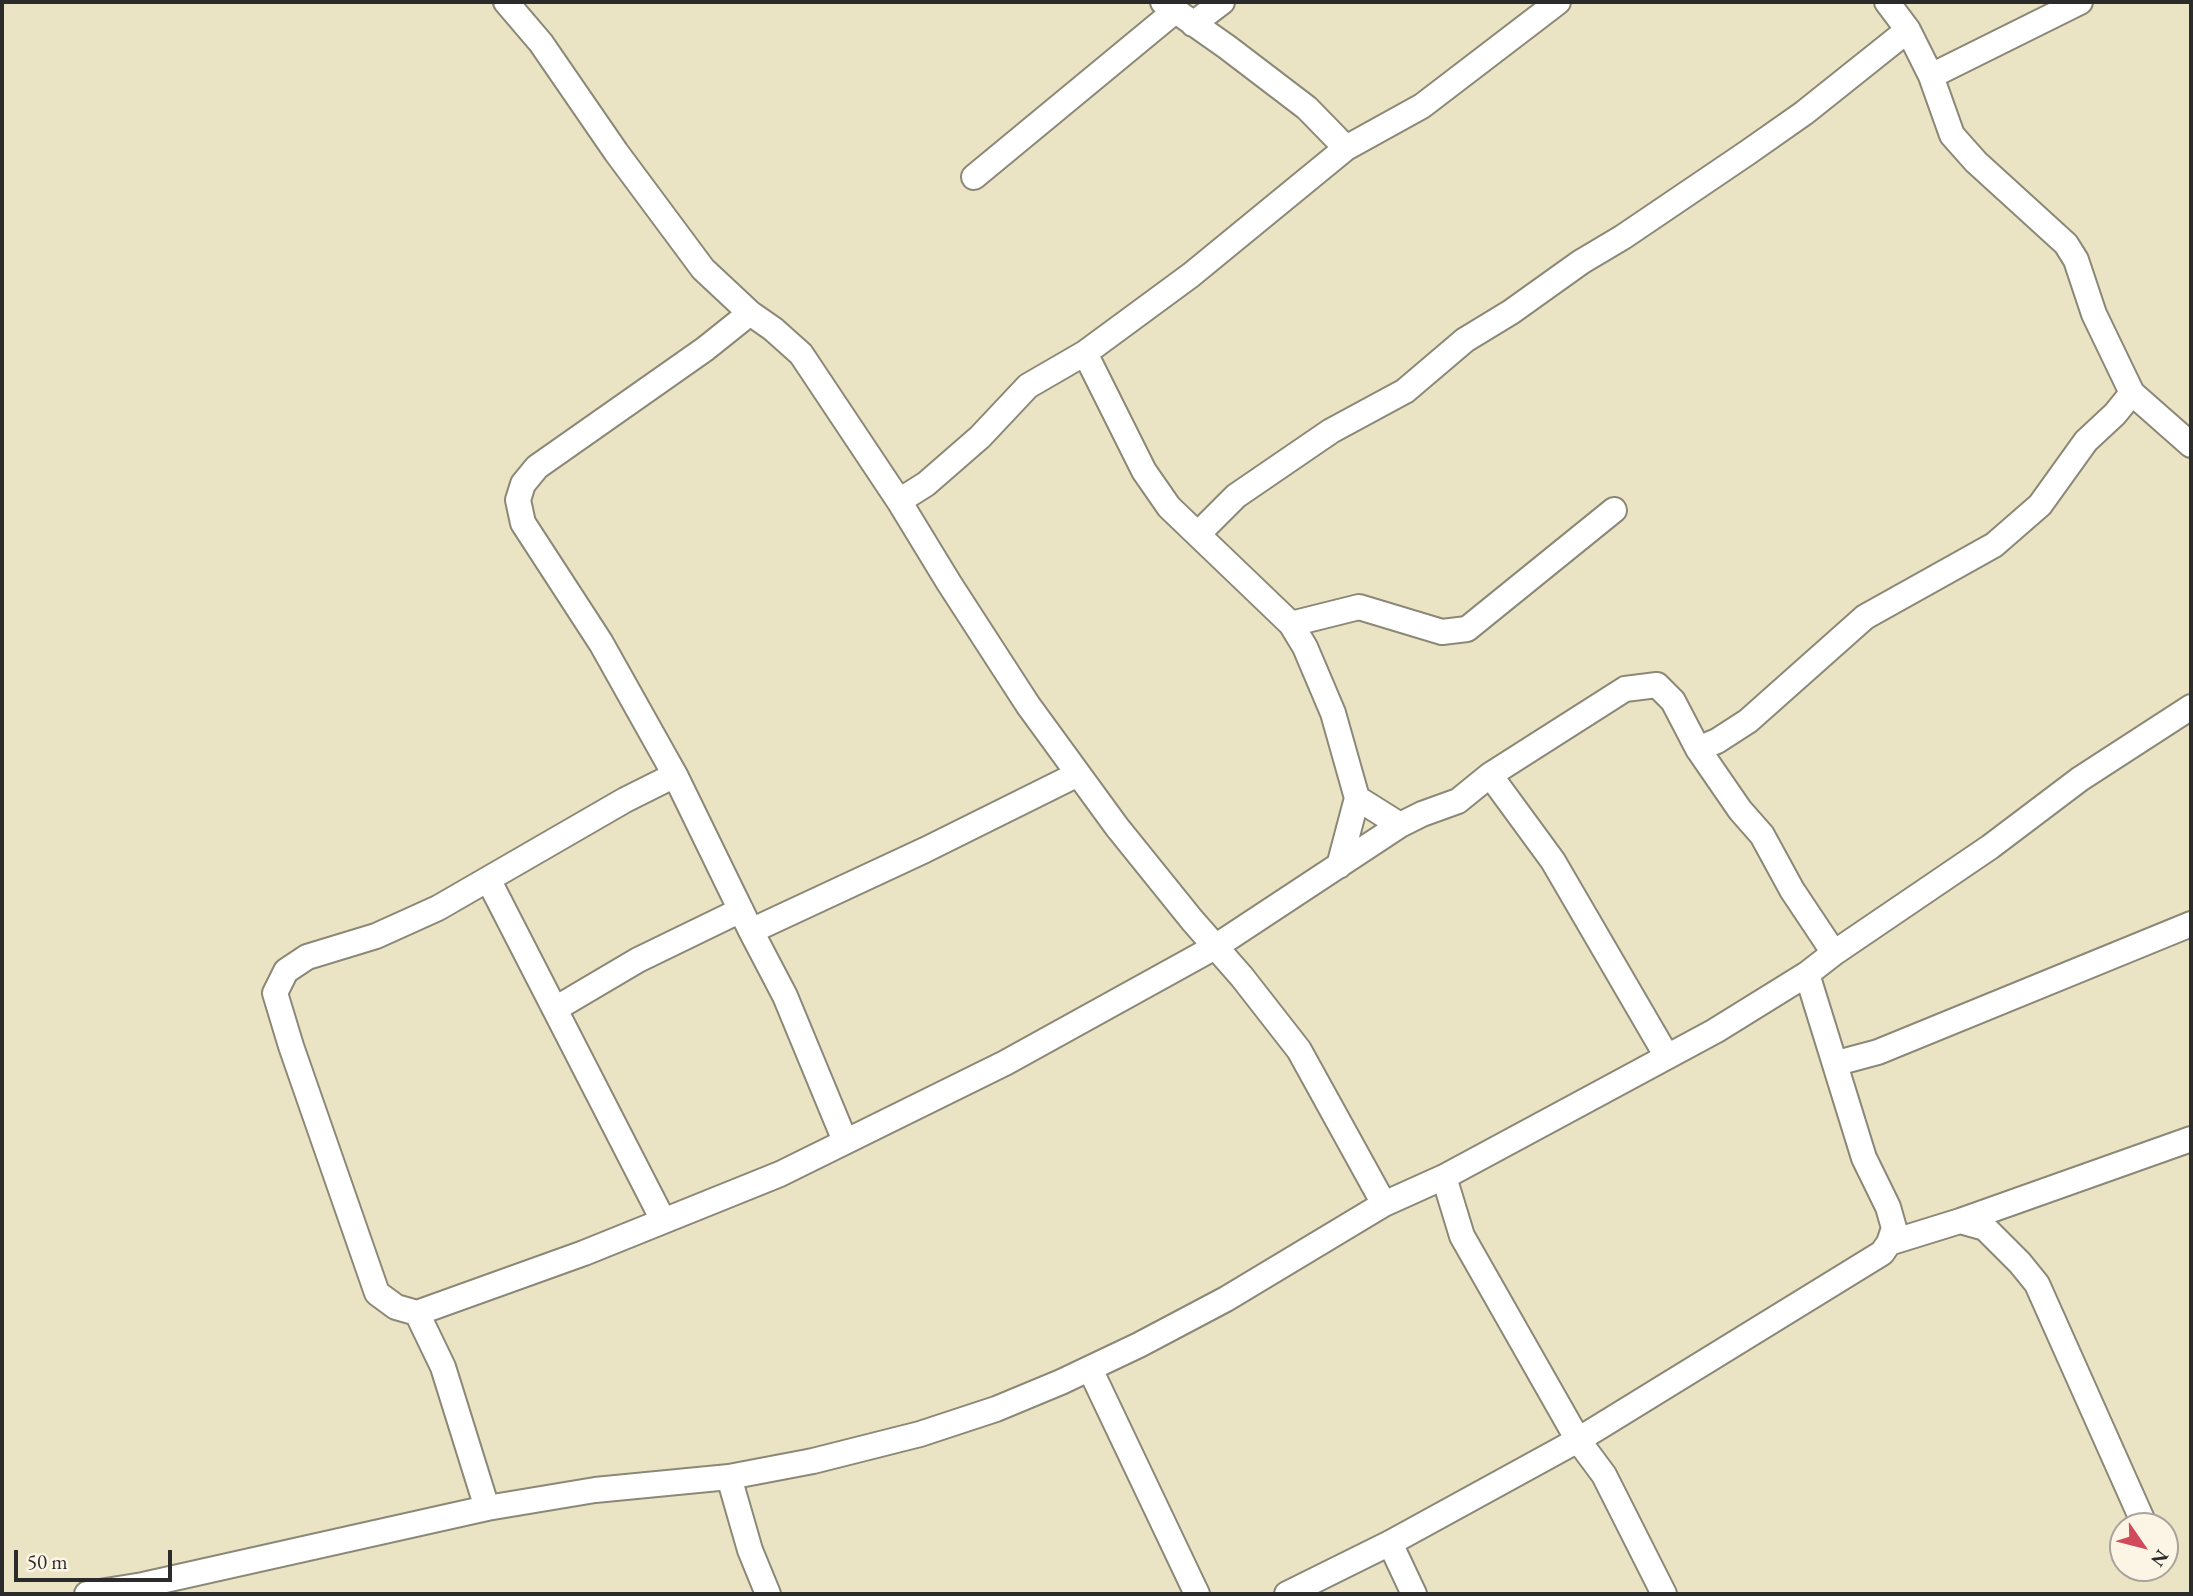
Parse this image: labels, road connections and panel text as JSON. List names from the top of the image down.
{
  "scale_bar": "50 m",
  "north": "bottom right"
}
